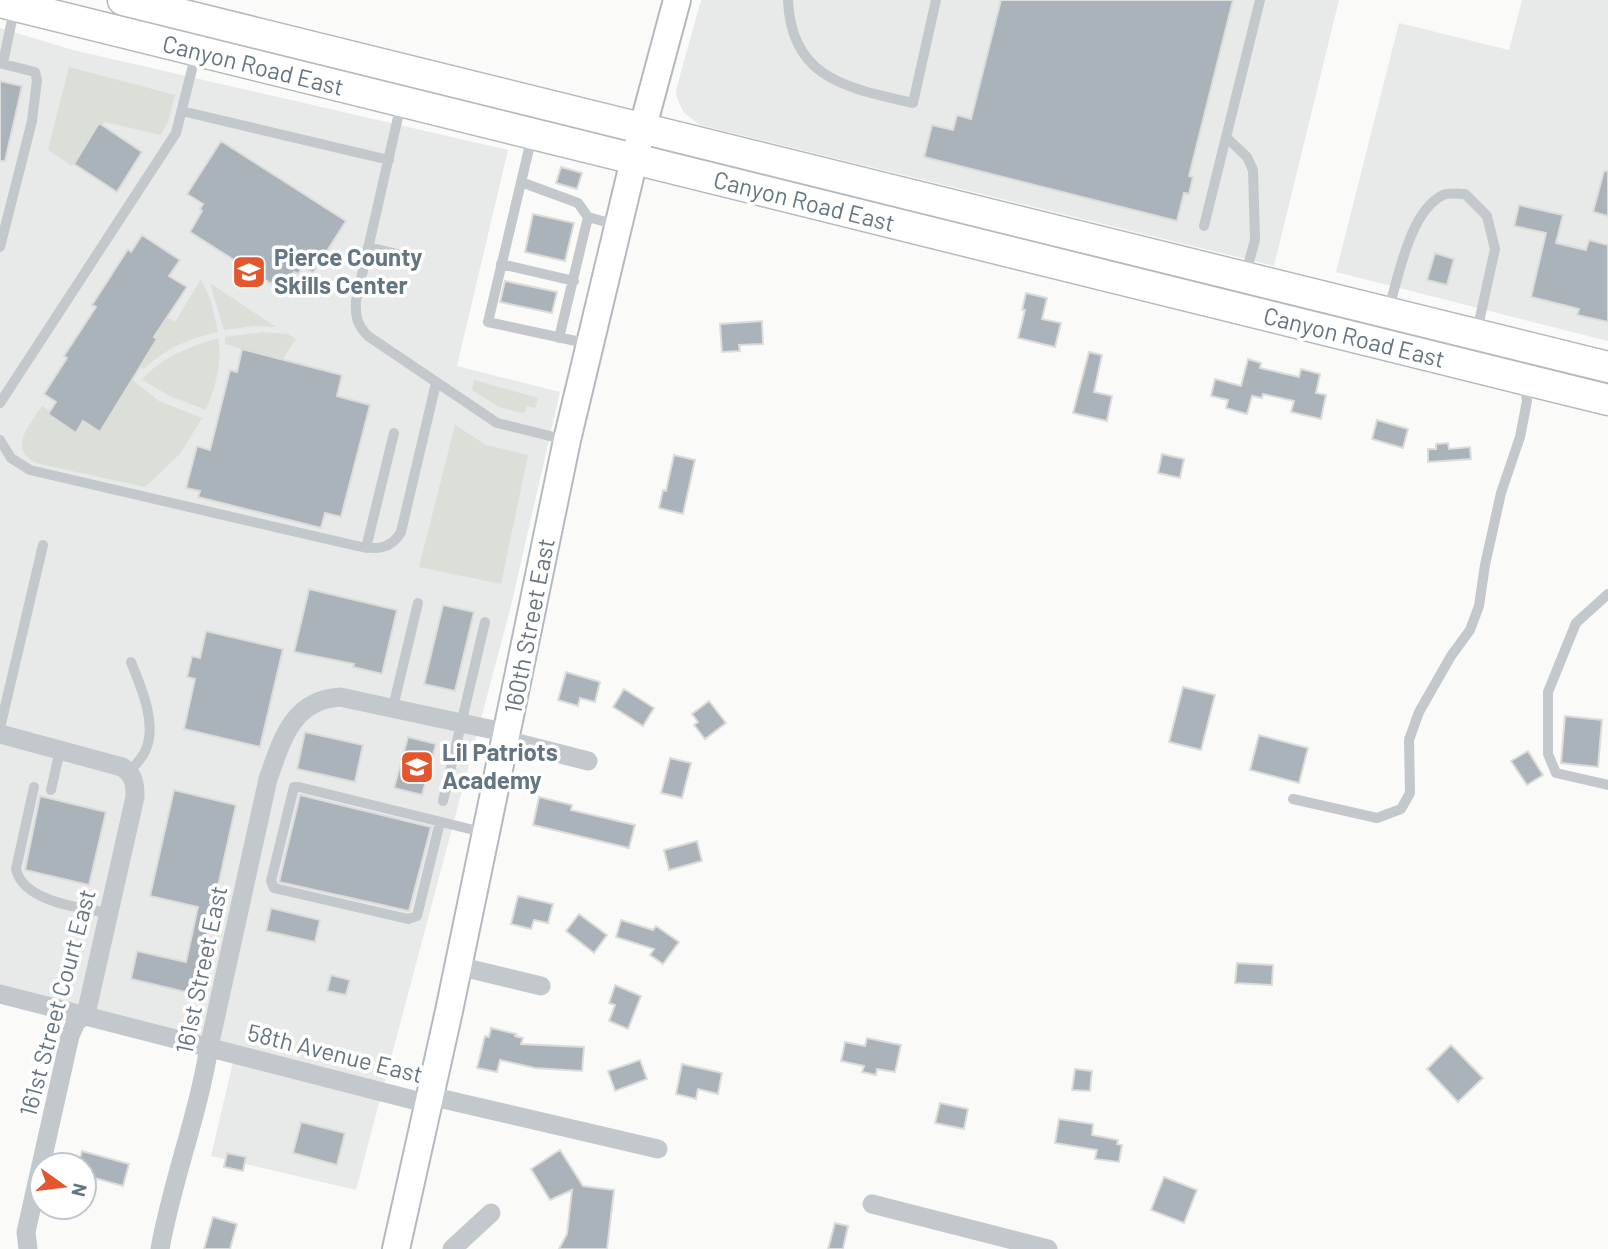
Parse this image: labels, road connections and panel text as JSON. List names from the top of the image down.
{
  "streets": {
    "main road": ["Canyon Road East", "160th Street East"],
    "street": ["161st Street East", "161st Street Court East", "58th Avenue East"]
  },
  "crossings": [
    ["Canyon Road East", "160th Street East"],
    ["160th Street East", "58th Avenue East"],
    ["161st Street East", "58th Avenue East"],
    ["161st Street Court East", "58th Avenue East"]
  ],
  "places": {
    "school or university": ["Pierce County Skills Center", "Lil Patriots Academy"]
  },
  "north": "right"
}
